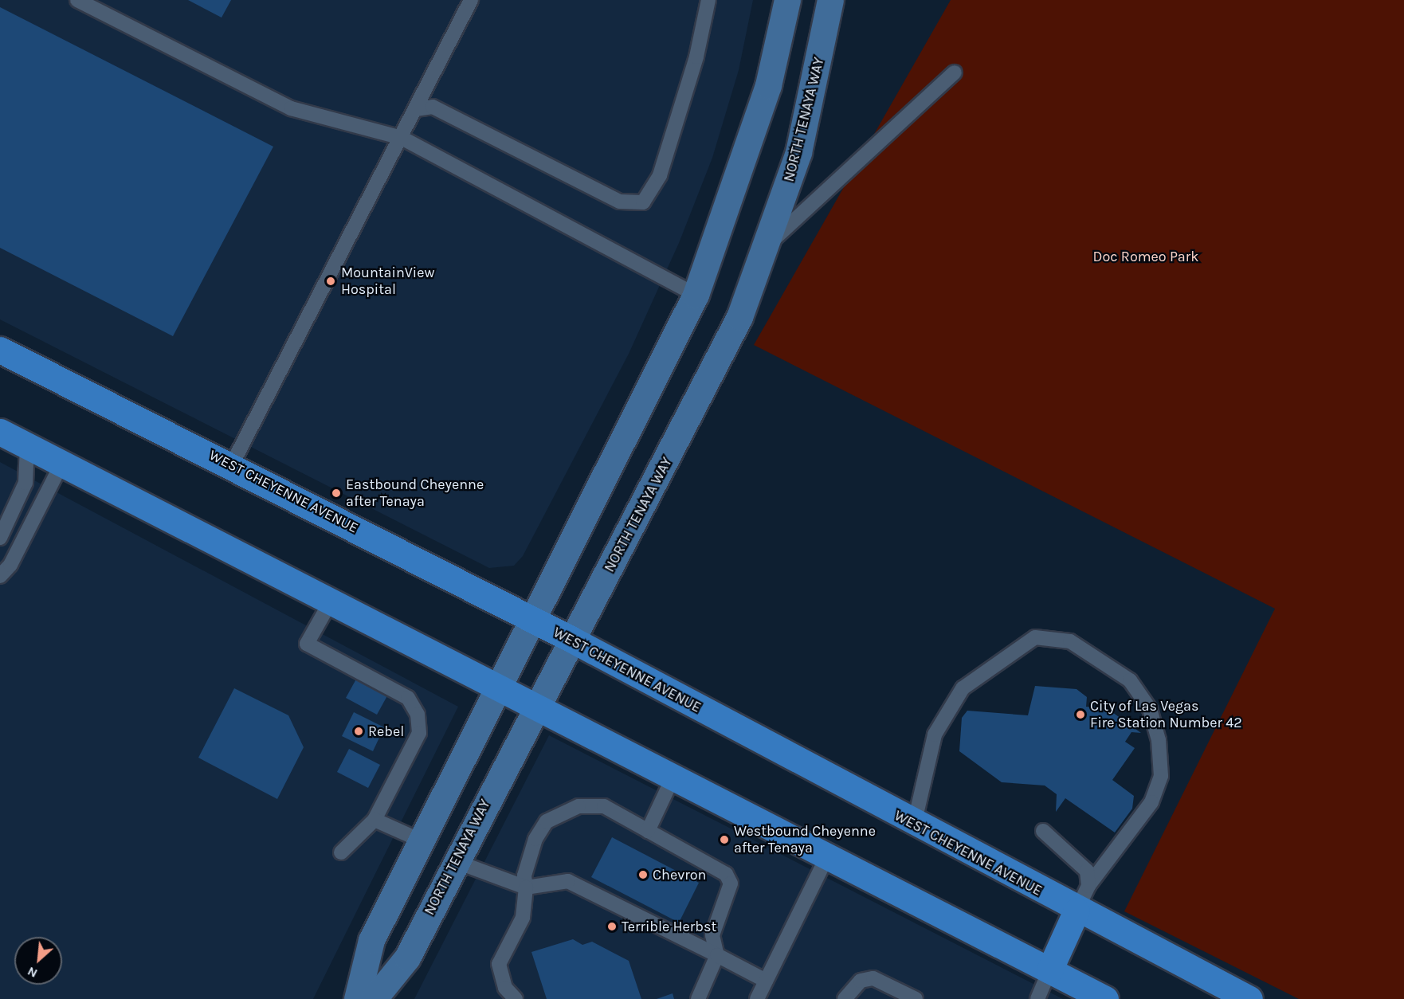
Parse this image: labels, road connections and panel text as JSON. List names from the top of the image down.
{
  "streets": {
    "main road": ["NORTH TENAYA WAY", "WEST CHEYENNE AVENUE"]
  },
  "crossings": [
    ["NORTH TENAYA WAY", "WEST CHEYENNE AVENUE"]
  ],
  "parks": ["Doc Romeo Park"],
  "places": [
    "MountainView Hospital",
    "Eastbound Cheyenne after Tenaya",
    "City of Las Vegas Fire Station Number 42",
    "Rebel",
    "Westbound Cheyenne after Tenaya",
    "Chevron",
    "Terrible Herbst"
  ],
  "north": "bottom left"
}
